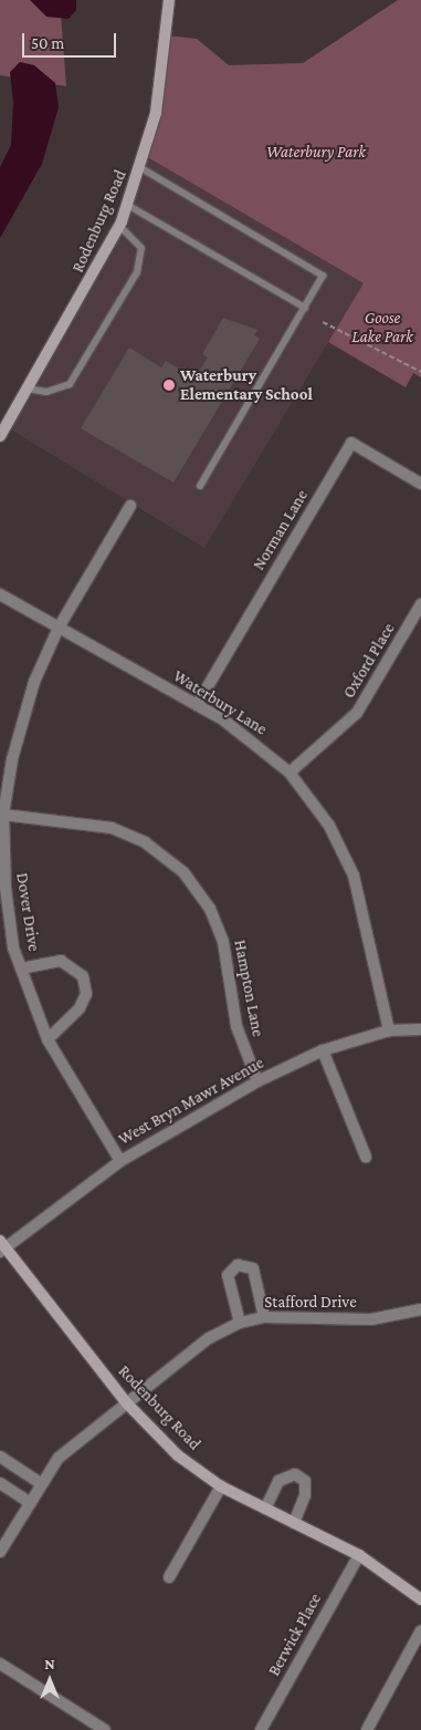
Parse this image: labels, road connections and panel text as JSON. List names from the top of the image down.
{
  "streets": {
    "street": [
      "Rodenburg Road",
      "Norman Lane",
      "Oxford Place",
      "Waterbury Lane",
      "Dover Drive",
      "Hampton Lane",
      "West Bryn Mawr Avenue",
      "Stafford Drive",
      "Berwick Place"
    ]
  },
  "crossings": [
    ["Rodenburg Road", "West Bryn Mawr Avenue"],
    ["Rodenburg Road", "Stafford Drive"],
    ["Rodenburg Road", "Berwick Place"],
    ["Norman Lane", "Waterbury Lane"],
    ["Oxford Place", "Waterbury Lane"],
    ["Waterbury Lane", "Dover Drive"],
    ["Waterbury Lane", "West Bryn Mawr Avenue"],
    ["Dover Drive", "Hampton Lane"],
    ["Dover Drive", "West Bryn Mawr Avenue"],
    ["Hampton Lane", "West Bryn Mawr Avenue"]
  ],
  "parks": ["Waterbury Park", "Goose Lake Park"],
  "places": ["Waterbury Elementary School"],
  "scale_bar": "50 m",
  "north": "top"
}
